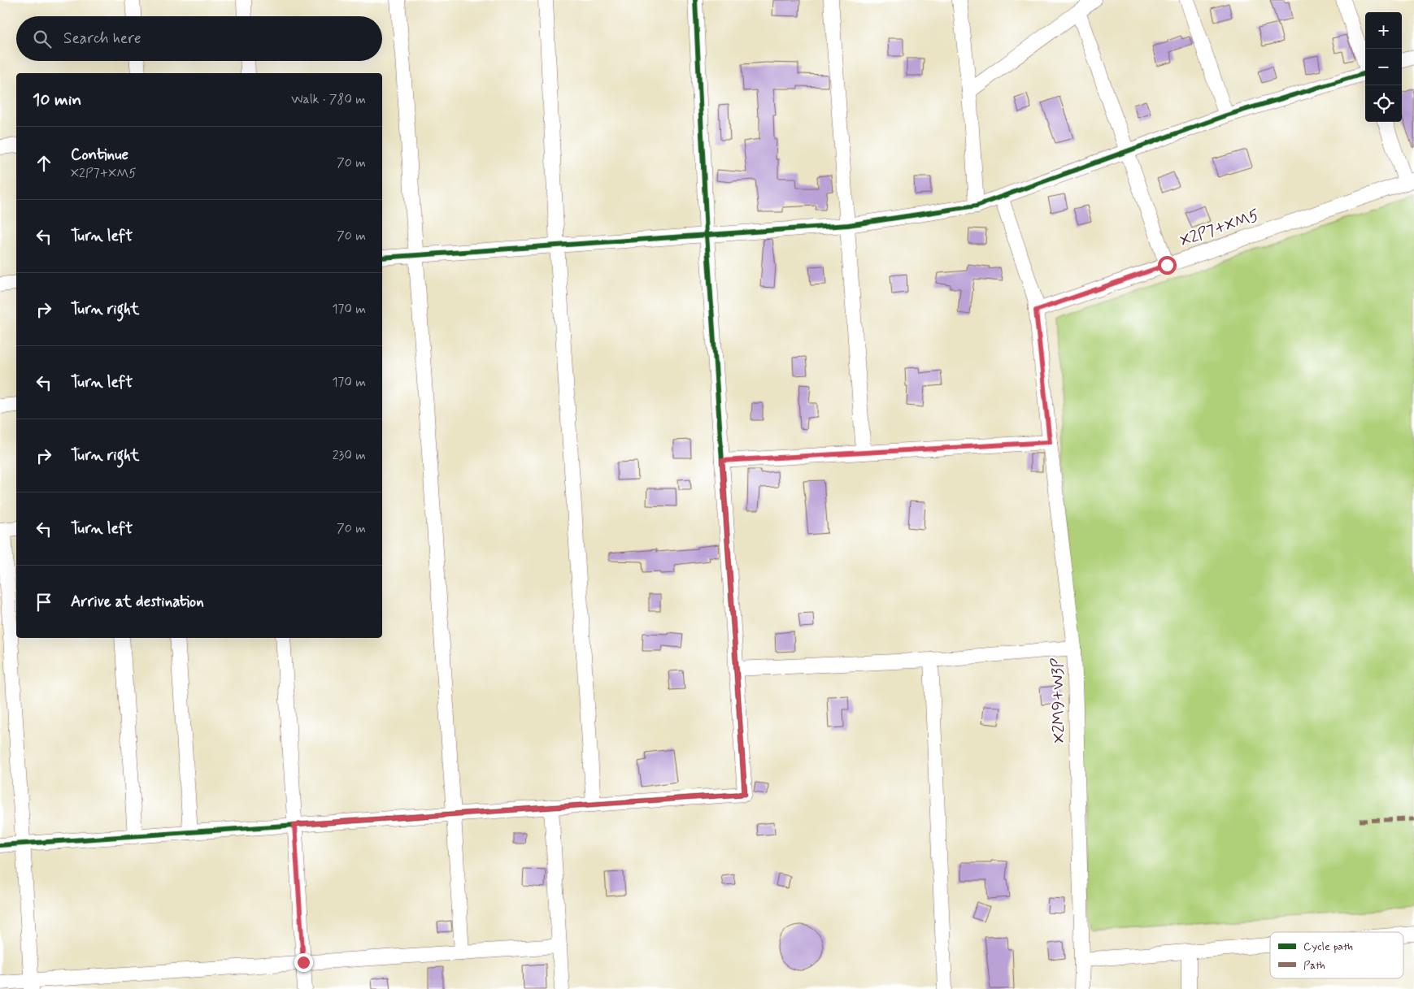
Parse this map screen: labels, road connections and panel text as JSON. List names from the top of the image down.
{
  "streets": {
    "street": ["X2P7+XM5", "X2M9+W3P"]
  },
  "crossings": [
    ["X2P7+XM5", "X2M9+W3P"]
  ],
  "legend": ["Cycle path", "Path"],
  "page": {
    "map_buttons": ["+", "−"],
    "search": "Search here",
    "heading": ["10 min", "Walk · 780 m"],
    "list": [
      ["Continue", "X2P7+XM5", "70 m"],
      ["Turn left", "70 m"],
      ["Turn right", "170 m"],
      ["Turn left", "170 m"],
      ["Turn right", "230 m"],
      ["Turn left", "70 m"],
      "Arrive at destination"
    ]
  }
}
